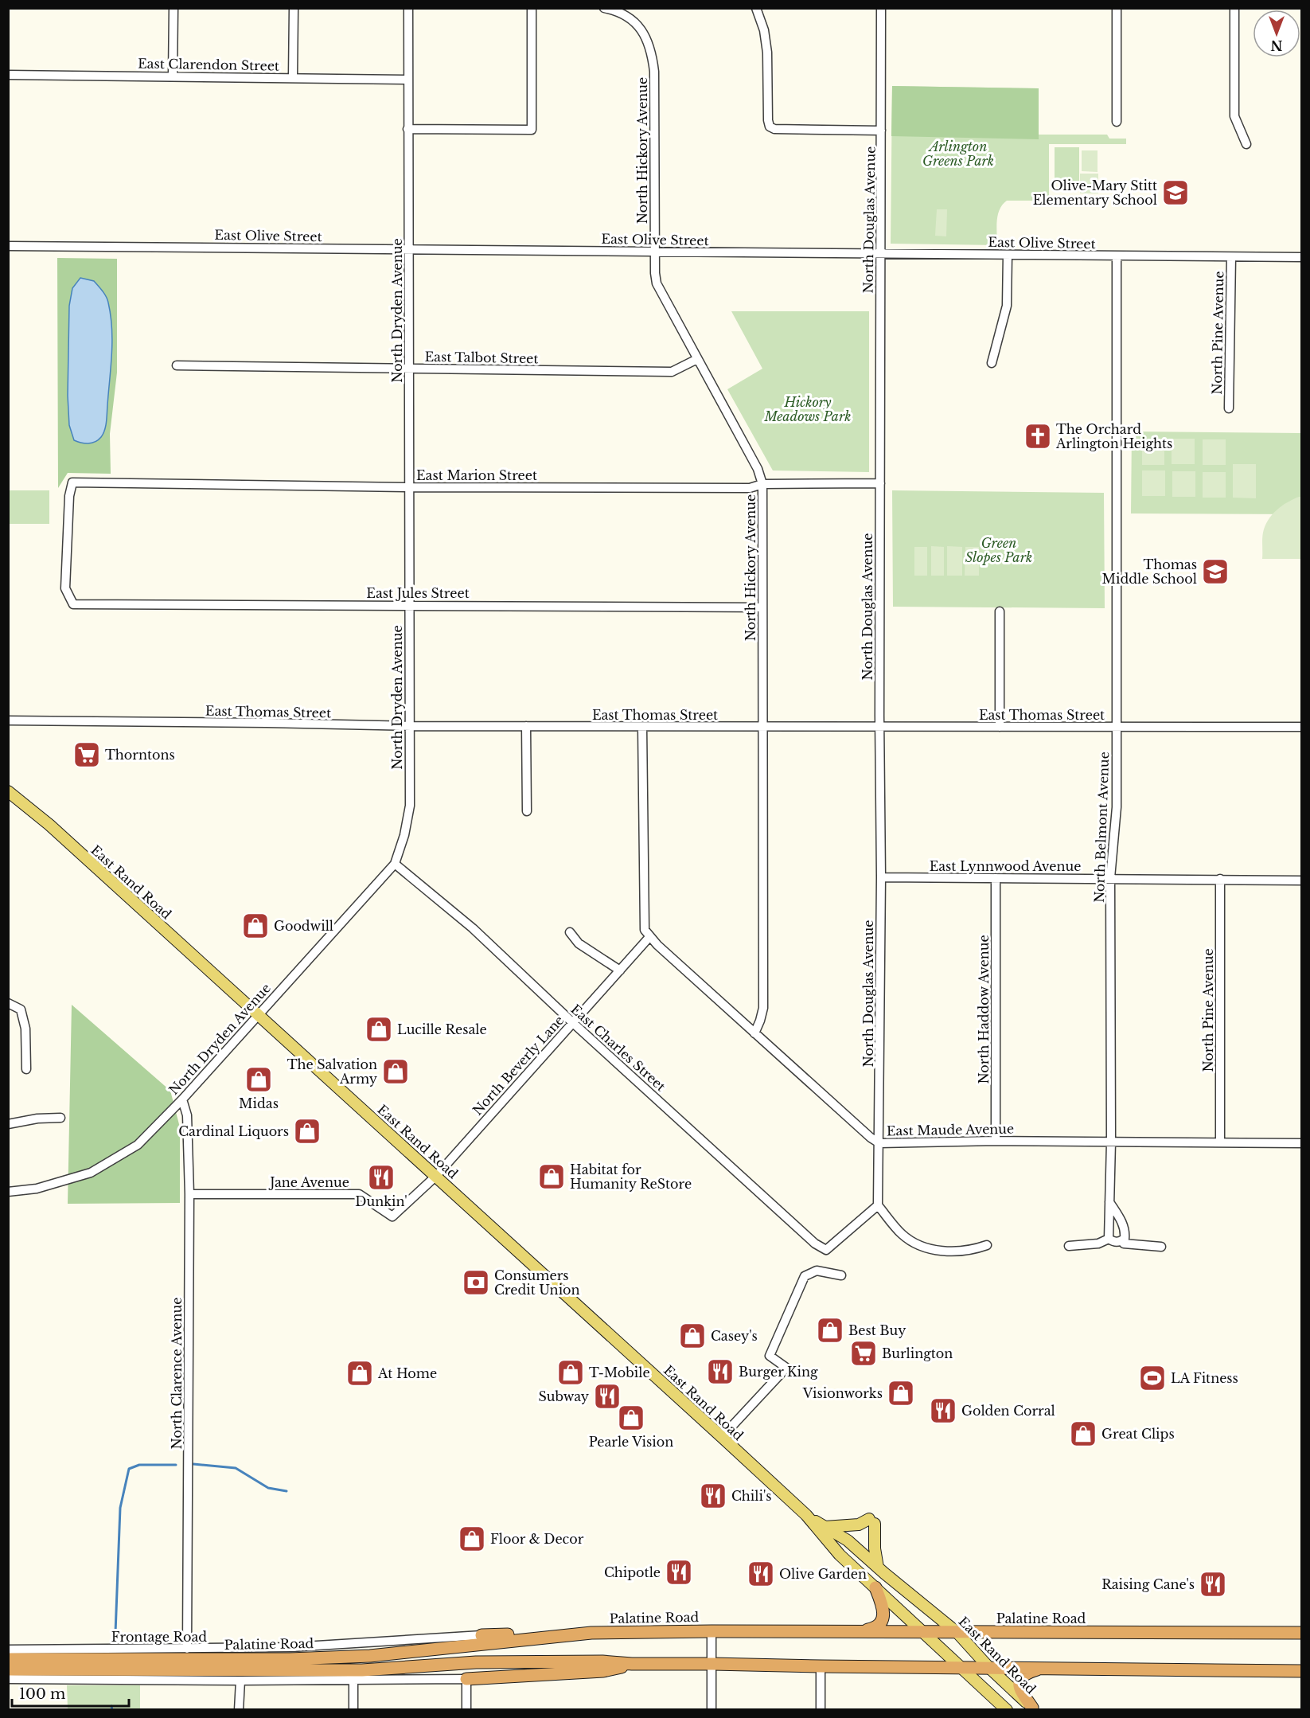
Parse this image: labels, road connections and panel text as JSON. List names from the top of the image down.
{
  "streets": {
    "highway": ["Palatine Road"],
    "main road": ["East Rand Road"],
    "street": [
      "East Clarendon Street",
      "North Hickory Avenue",
      "North Douglas Avenue",
      "East Olive Street",
      "North Dryden Avenue",
      "North Pine Avenue",
      "East Talbot Street",
      "East Marion Street",
      "East Jules Street",
      "East Thomas Street",
      "North Belmont Avenue",
      "East Lynnwood Avenue",
      "North Haddow Avenue",
      "East Charles Street",
      "North Beverly Lane",
      "East Maude Avenue",
      "Jane Avenue",
      "North Clarence Avenue",
      "Frontage Road"
    ]
  },
  "crossings": [
    ["East Clarendon Street", "North Dryden Avenue"],
    ["North Hickory Avenue", "East Olive Street"],
    ["North Hickory Avenue", "East Talbot Street"],
    ["North Hickory Avenue", "East Marion Street"],
    ["North Hickory Avenue", "East Jules Street"],
    ["North Hickory Avenue", "East Thomas Street"],
    ["North Hickory Avenue", "East Maude Avenue"],
    ["North Douglas Avenue", "East Olive Street"],
    ["North Douglas Avenue", "East Marion Street"],
    ["North Douglas Avenue", "East Thomas Street"],
    ["North Douglas Avenue", "East Lynnwood Avenue"],
    ["North Douglas Avenue", "East Charles Street"],
    ["North Douglas Avenue", "East Maude Avenue"],
    ["East Olive Street", "North Dryden Avenue"],
    ["East Olive Street", "North Pine Avenue"],
    ["East Olive Street", "North Belmont Avenue"],
    ["North Dryden Avenue", "East Talbot Street"],
    ["North Dryden Avenue", "East Marion Street"],
    ["North Dryden Avenue", "East Jules Street"],
    ["North Dryden Avenue", "East Thomas Street"],
    ["North Dryden Avenue", "East Rand Road"],
    ["North Dryden Avenue", "East Charles Street"],
    ["North Dryden Avenue", "North Clarence Avenue"],
    ["North Pine Avenue", "East Lynnwood Avenue"],
    ["North Pine Avenue", "East Maude Avenue"],
    ["East Marion Street", "East Jules Street"],
    ["East Thomas Street", "North Belmont Avenue"],
    ["North Belmont Avenue", "East Lynnwood Avenue"],
    ["North Belmont Avenue", "East Maude Avenue"],
    ["East Lynnwood Avenue", "North Haddow Avenue"],
    ["East Rand Road", "North Beverly Lane"],
    ["East Rand Road", "Jane Avenue"],
    ["East Rand Road", "Palatine Road"],
    ["North Haddow Avenue", "East Maude Avenue"],
    ["East Charles Street", "North Beverly Lane"],
    ["North Beverly Lane", "East Maude Avenue"],
    ["North Beverly Lane", "Jane Avenue"],
    ["Jane Avenue", "North Clarence Avenue"],
    ["North Clarence Avenue", "Frontage Road"]
  ],
  "parks": ["Arlington Greens Park", "Hickory Meadows Park", "Green Slopes Park"],
  "places": {
    "school or university": ["Olive-Mary Stitt Elementary School", "Thomas Middle School"],
    "church": ["The Orchard Arlington Heights"],
    "supermarket": ["Thorntons", "Burlington"],
    "shop": [
      "Goodwill",
      "Lucille Resale",
      "The Salvation Army",
      "Midas",
      "Cardinal Liquors",
      "Habitat for Humanity ReStore",
      "Best Buy",
      "Casey's",
      "T-Mobile",
      "At Home",
      "Visionworks",
      "Pearle Vision",
      "Great Clips",
      "Floor & Decor"
    ],
    "restaurant": [
      "Dunkin'",
      "Burger King",
      "Subway",
      "Golden Corral",
      "Chili's",
      "Chipotle",
      "Olive Garden",
      "Raising Cane's"
    ],
    "bank": ["Consumers Credit Union"],
    "sports": ["LA Fitness"]
  },
  "scale_bar": "100 m",
  "north": "bottom"
}
